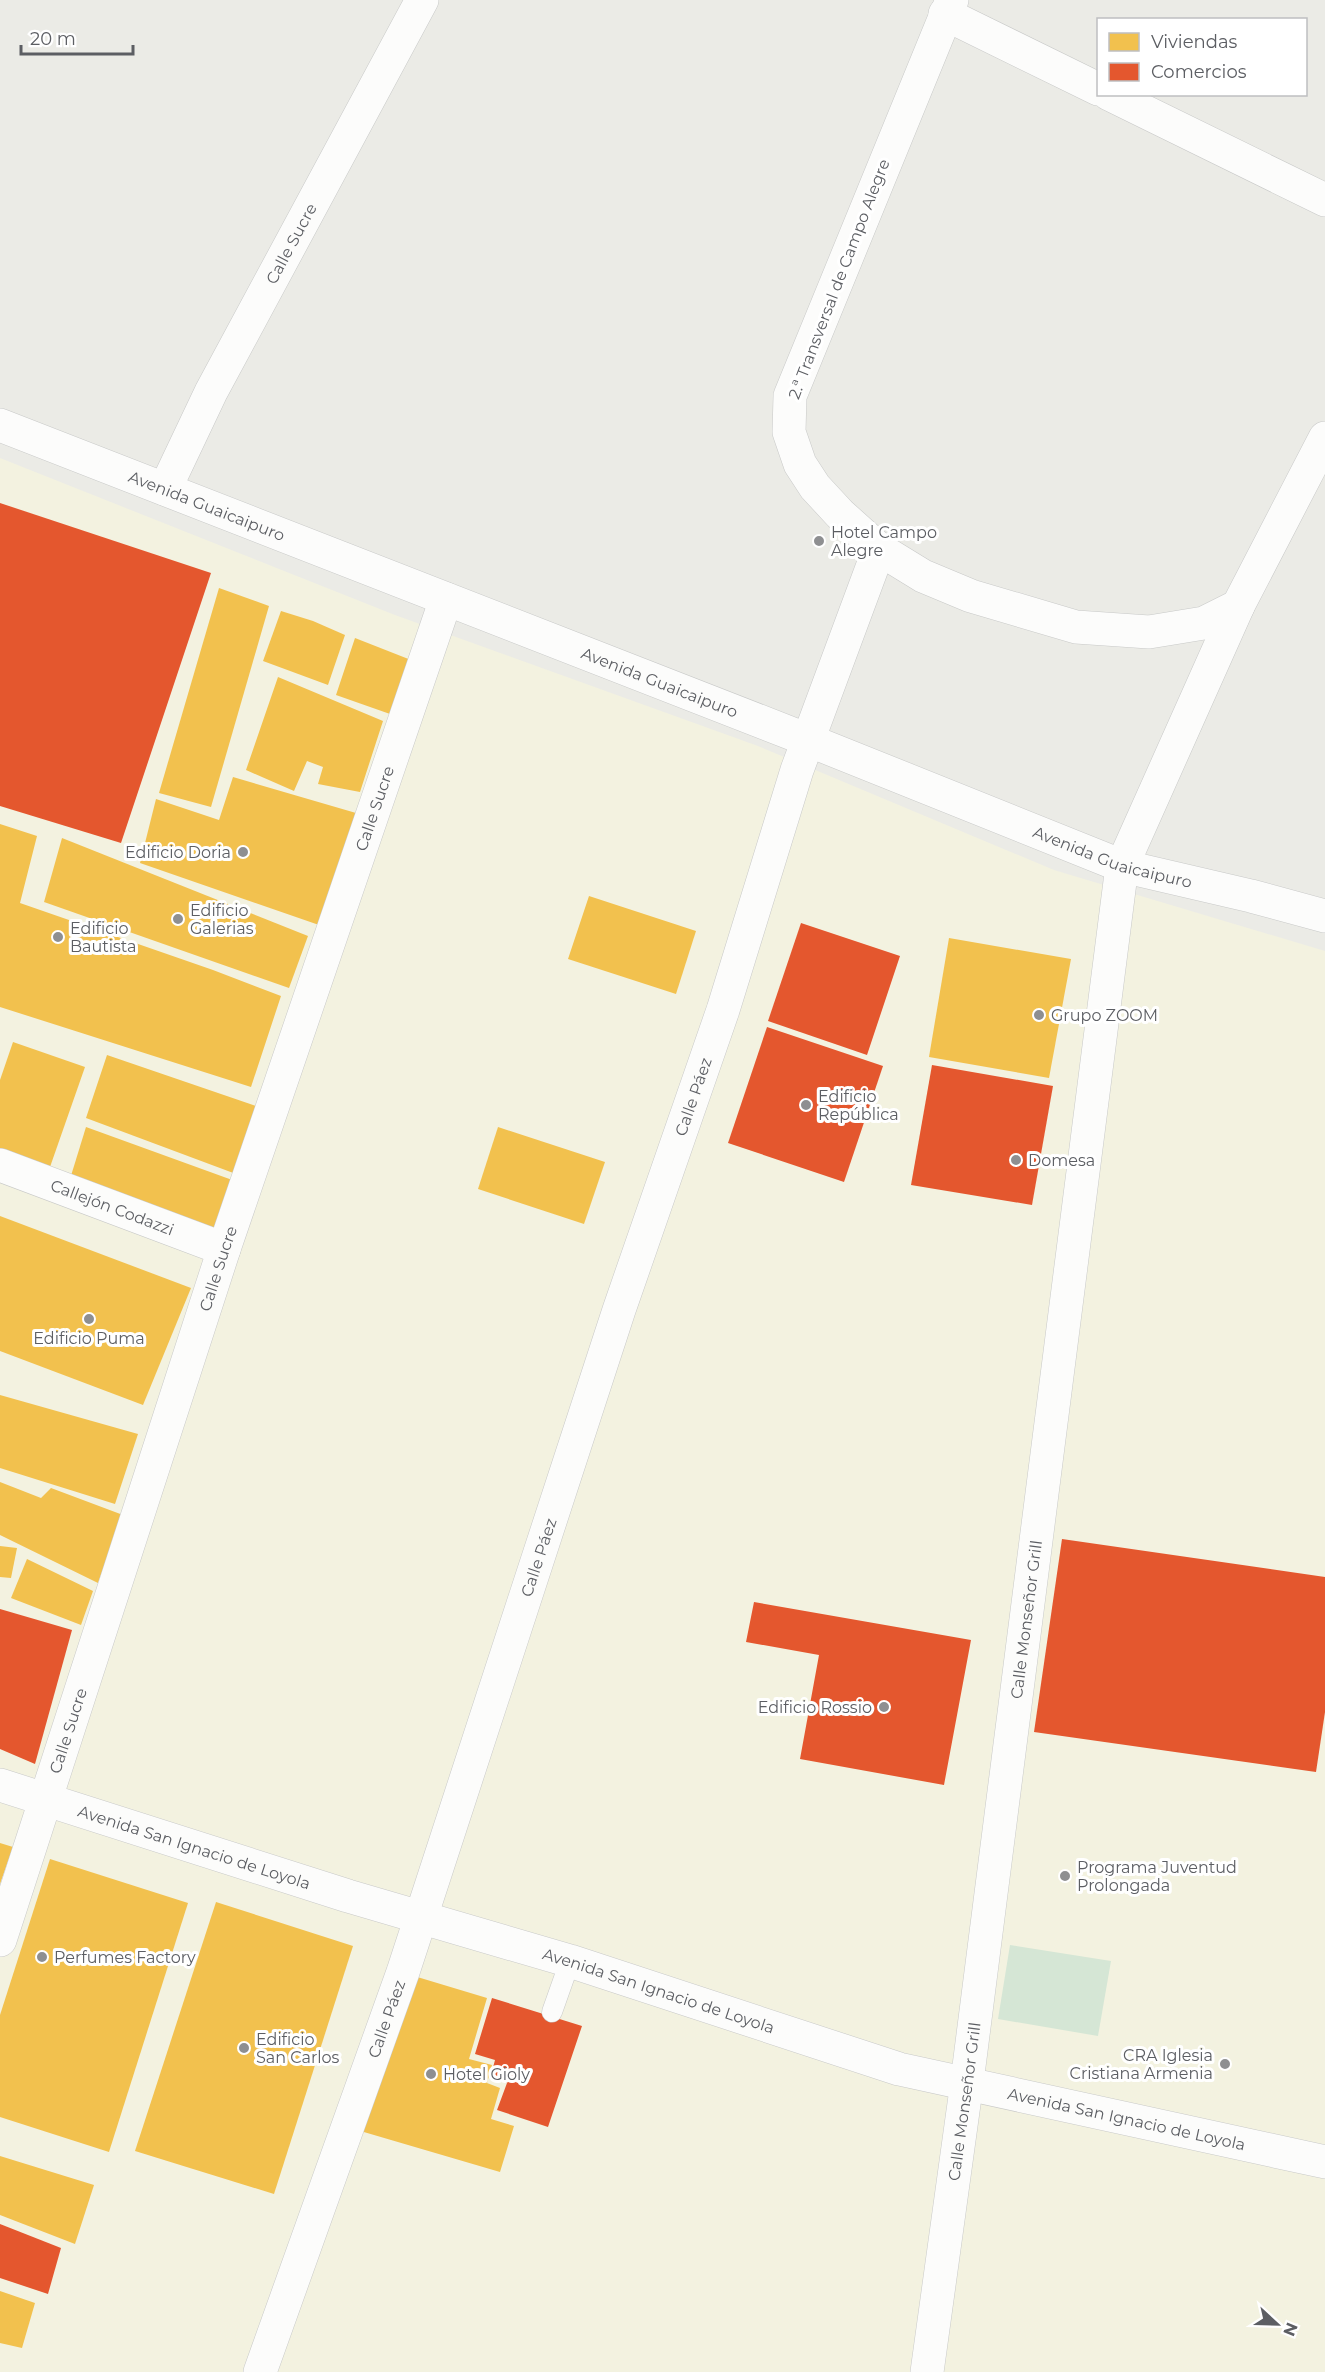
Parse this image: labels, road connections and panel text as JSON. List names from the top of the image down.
{
  "streets": {
    "street": [
      "Calle Sucre",
      "2.ª Transversal de Campo Alegre",
      "Avenida Guaicaipuro",
      "Calle Páez",
      "Callejón Codazzi",
      "Calle Monseñor Grill",
      "Avenida San Ignacio de Loyola"
    ]
  },
  "crossings": [
    ["Calle Sucre", "Avenida Guaicaipuro"],
    ["Calle Sucre", "Callejón Codazzi"],
    ["Calle Sucre", "Avenida San Ignacio de Loyola"],
    ["2.ª Transversal de Campo Alegre", "Calle Monseñor Grill"],
    ["Avenida Guaicaipuro", "Calle Páez"],
    ["Avenida Guaicaipuro", "Calle Monseñor Grill"],
    ["Calle Páez", "Avenida San Ignacio de Loyola"],
    ["Calle Monseñor Grill", "Avenida San Ignacio de Loyola"]
  ],
  "places": [
    "Hotel Campo Alegre",
    "Edificio Doria",
    "Edificio Galerias",
    "Edificio Bautista",
    "Grupo ZOOM",
    "Edificio República",
    "Domesa",
    "Edificio Puma",
    "Edificio Rossio",
    "Programa Juventud Prolongada",
    "Perfumes Factory",
    "Edificio San Carlos",
    "CRA Iglesia Cristiana Armenia",
    "Hotel Gioly"
  ],
  "legend": ["Viviendas", "Comercios"],
  "scale_bar": "20 m",
  "north": "right"
}
